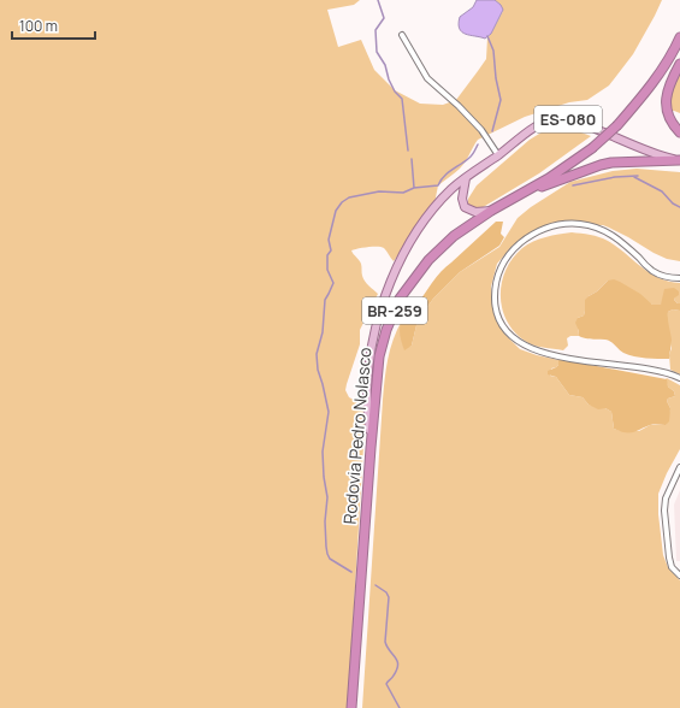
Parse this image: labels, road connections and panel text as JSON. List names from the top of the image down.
{
  "streets": {
    "highway": ["ES-080", "BR-259", "Rodovia Pedro Nolasco"]
  },
  "crossings": [
    ["ES-080", "Rodovia Pedro Nolasco"]
  ],
  "scale_bar": "100 m"
}
